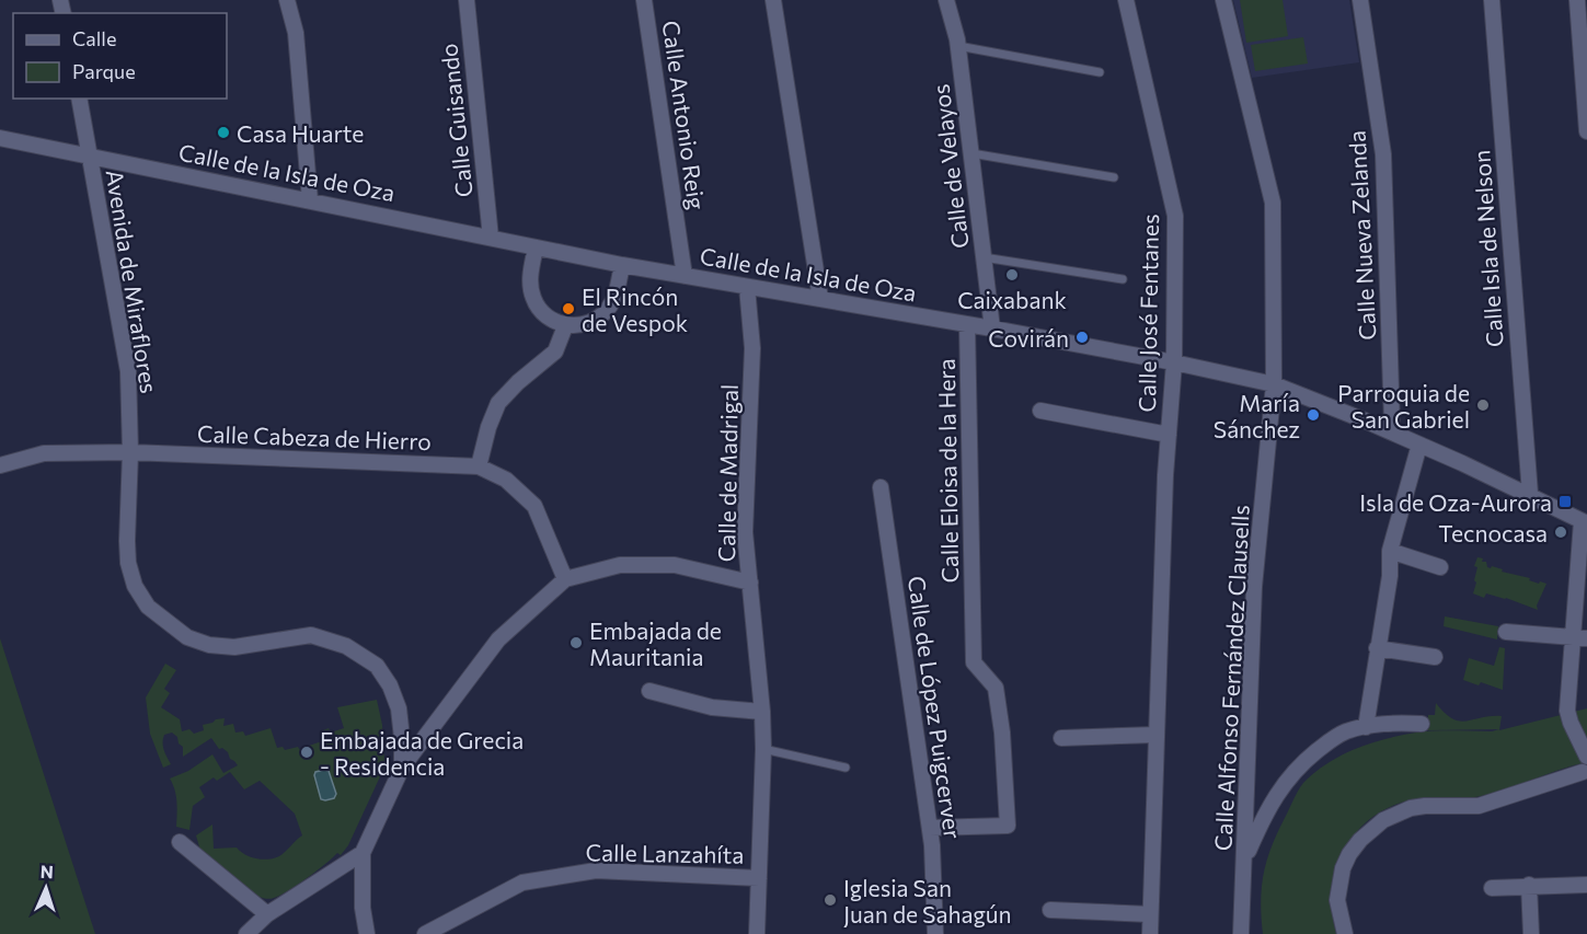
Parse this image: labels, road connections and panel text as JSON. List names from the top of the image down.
{
  "streets": {
    "street": [
      "Calle Antonio Reig",
      "Calle Guisando",
      "Calle de Velayos",
      "Calle de la Isla de Oza",
      "Calle Nueva Zelanda",
      "Calle Isla de Nelson",
      "Avenida de Miraflores",
      "Calle José Fentanes",
      "Calle Cabeza de Hierro",
      "Calle Eloisa de la Hera",
      "Calle de Madrigal",
      "Calle Alfonso Fernández Clausells",
      "Calle de López Puigcerver",
      "Calle Lanzahíta"
    ]
  },
  "crossings": [
    ["Calle Antonio Reig", "Calle de la Isla de Oza"],
    ["Calle Guisando", "Calle de la Isla de Oza"],
    ["Calle de Velayos", "Calle de la Isla de Oza"],
    ["Calle de la Isla de Oza", "Calle Nueva Zelanda"],
    ["Calle de la Isla de Oza", "Calle Isla de Nelson"],
    ["Calle de la Isla de Oza", "Avenida de Miraflores"],
    ["Calle de la Isla de Oza", "Calle José Fentanes"],
    ["Calle de la Isla de Oza", "Calle Eloisa de la Hera"],
    ["Calle de la Isla de Oza", "Calle de Madrigal"],
    ["Calle de la Isla de Oza", "Calle Alfonso Fernández Clausells"],
    ["Avenida de Miraflores", "Calle Cabeza de Hierro"],
    ["Calle Eloisa de la Hera", "Calle de López Puigcerver"],
    ["Calle de Madrigal", "Calle Lanzahíta"]
  ],
  "places": {
    "other": [
      "Casa Huarte",
      "Caixabank",
      "El Rincón de Vespok",
      "Covirán",
      "Parroquia de San Gabriel",
      "María Sánchez",
      "Tecnocasa",
      "Embajada de Mauritania",
      "Embajada de Grecia - Residencia",
      "Iglesia San Juan de Sahagún"
    ],
    "transit": ["Isla de Oza-Aurora"]
  },
  "legend": ["Calle", "Parque"],
  "north": "top"
}
